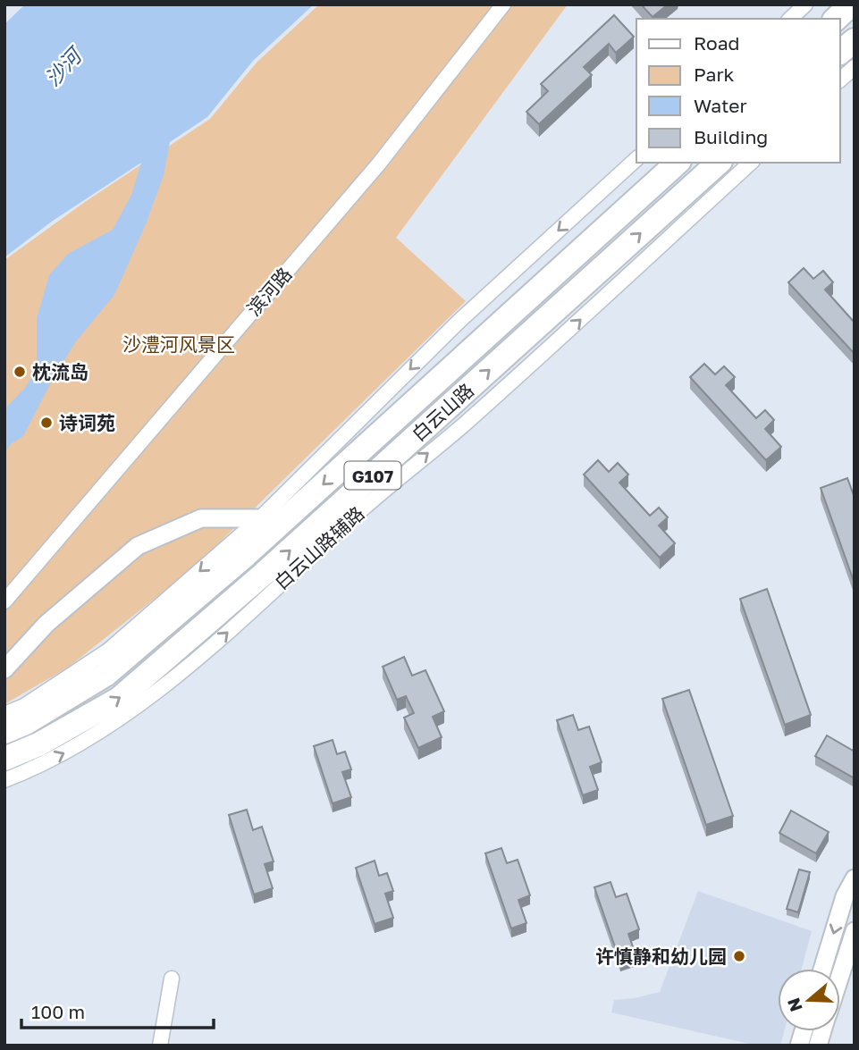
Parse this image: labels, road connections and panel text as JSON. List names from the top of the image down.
{
  "streets": {
    "highway": ["白云山路", "G107"],
    "street": ["滨河路", "白云山路辅路"]
  },
  "water": ["沙河"],
  "parks": ["沙澧河风景区"],
  "places": ["枕流岛", "诗词苑", "许慎静和幼儿园"],
  "legend": [
    "Road",
    "Park",
    "Water",
    "Building"
  ],
  "scale_bar": "100 m",
  "north": "left"
}
